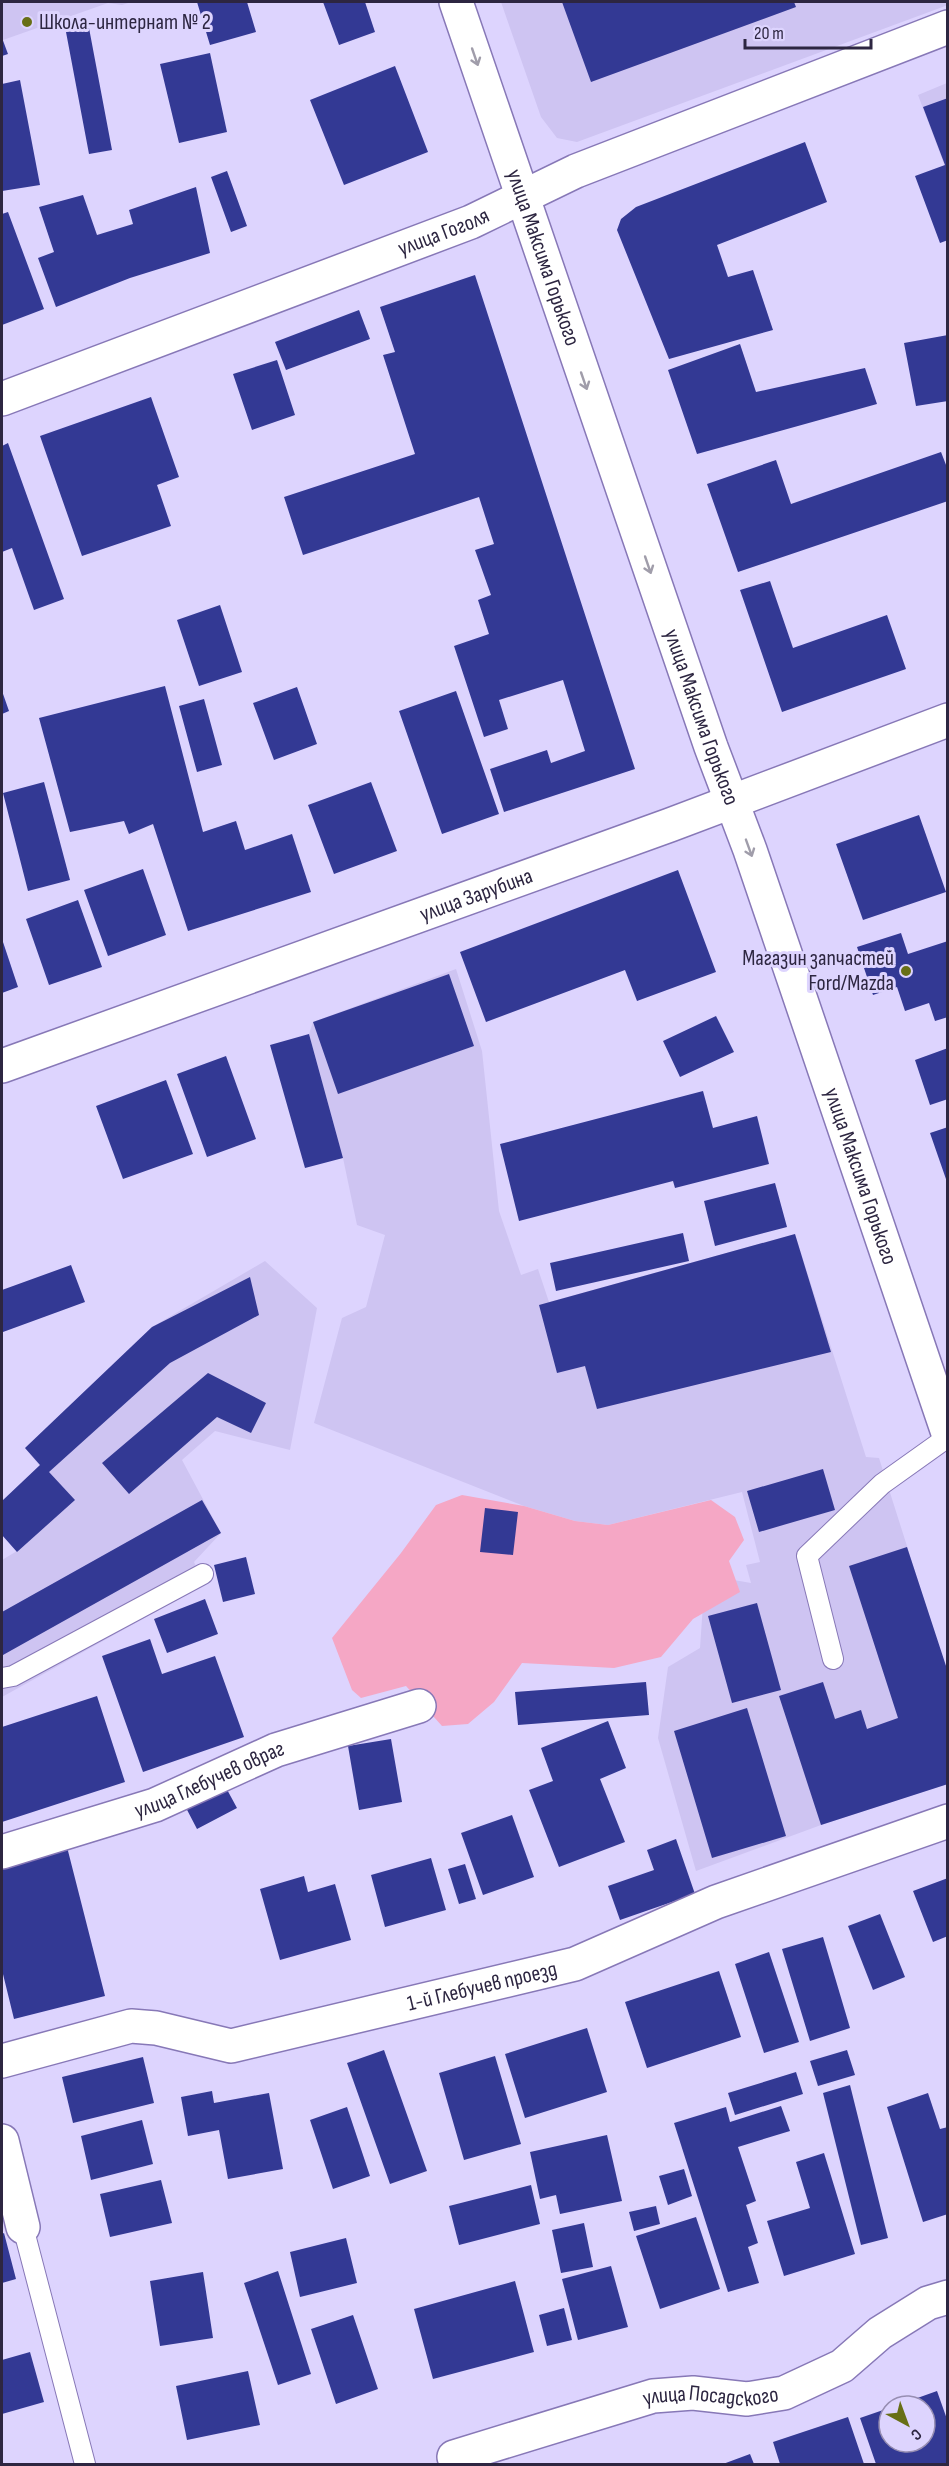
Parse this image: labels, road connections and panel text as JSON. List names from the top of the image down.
{
  "streets": {
    "street": [
      "улица Гоголя",
      "улица Максима Горького",
      "улица Зарубина",
      "улица Глебучев овраг",
      "1-й Глебучев проезд",
      "улица Посадского"
    ]
  },
  "crossings": [
    ["улица Гоголя", "улица Максима Горького"],
    ["улица Максима Горького", "улица Зарубина"]
  ],
  "one_way": ["улица Максима Горького"],
  "places": ["Школа-интернат № 2", "Магазин запчастей Ford/Mazda"],
  "scale_bar": "20 m",
  "north": "bottom right"
}
